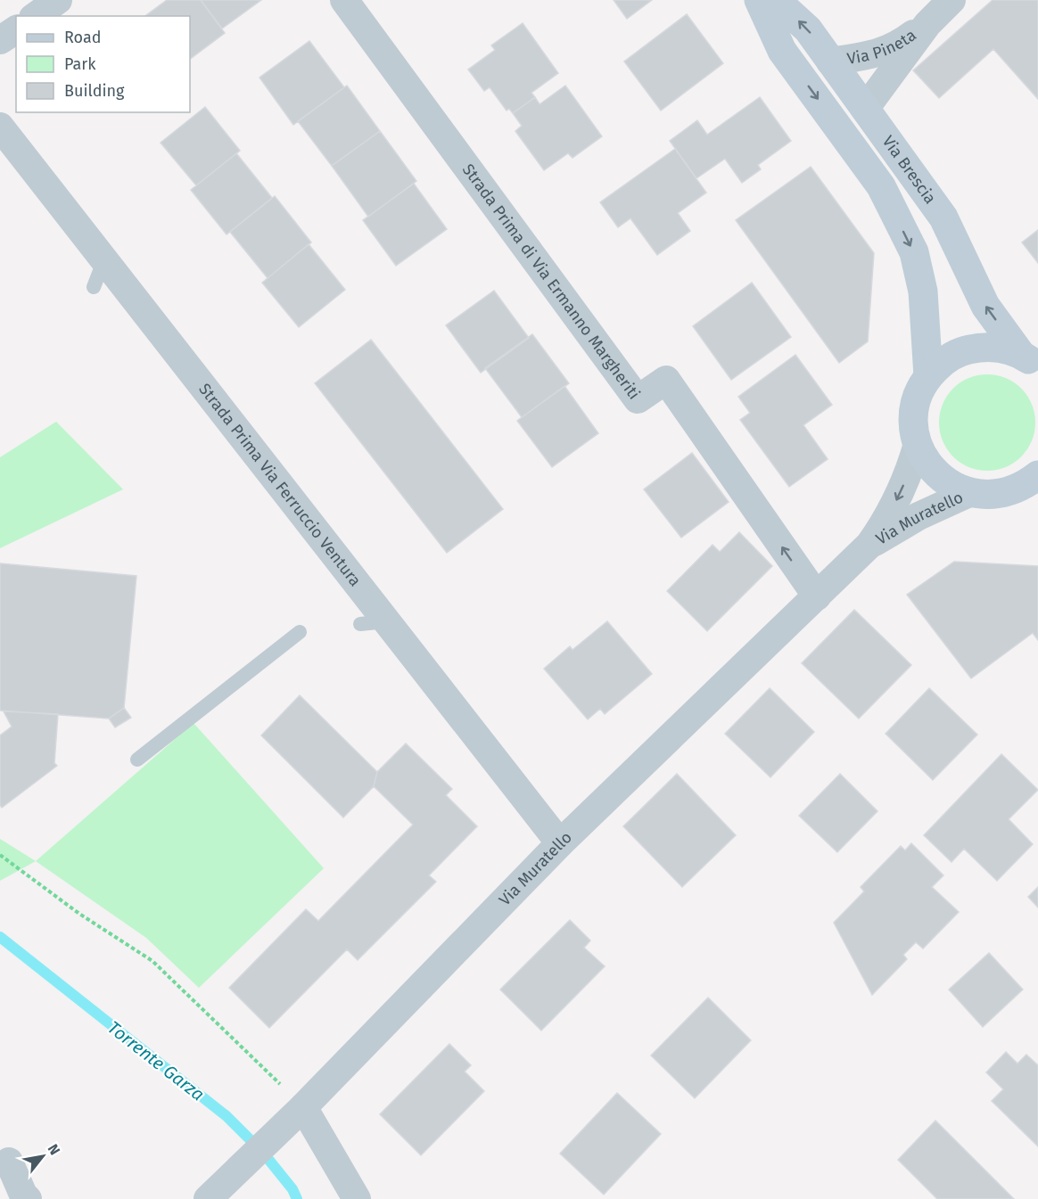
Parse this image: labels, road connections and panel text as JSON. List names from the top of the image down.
{
  "streets": {
    "main road": ["Via Brescia"],
    "street": [
      "Via Pineta",
      "Strada Prima di Via Ermanno Margheriti",
      "Strada Prima Via Ferruccio Ventura",
      "Via Muratello"
    ]
  },
  "crossings": [
    ["Via Pineta", "Via Brescia"],
    ["Via Brescia", "Via Muratello"],
    ["Strada Prima di Via Ermanno Margheriti", "Via Muratello"],
    ["Strada Prima Via Ferruccio Ventura", "Via Muratello"]
  ],
  "one_way": ["Strada Prima di Via Ermanno Margheriti"],
  "water": ["Torrente Garza"],
  "legend": ["Road", "Park", "Building"],
  "north": "top right"
}
